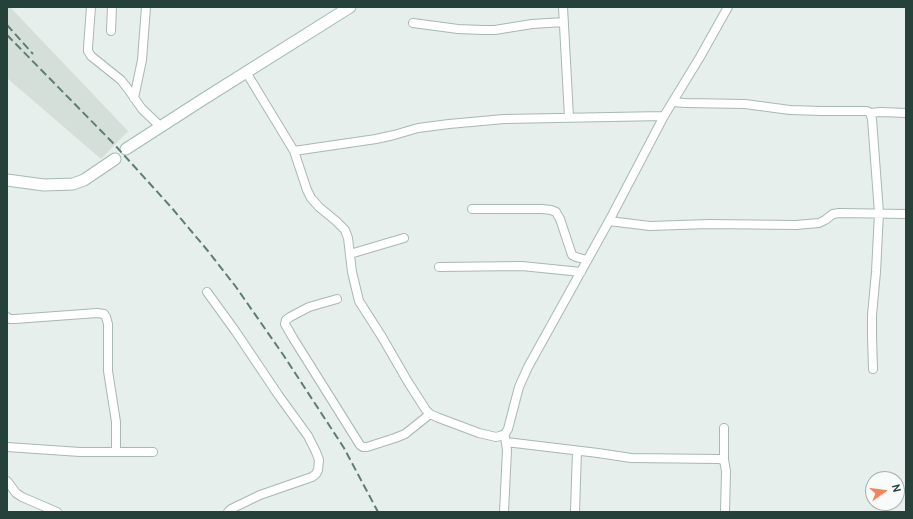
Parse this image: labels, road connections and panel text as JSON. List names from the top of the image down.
{
  "north": "right"
}
